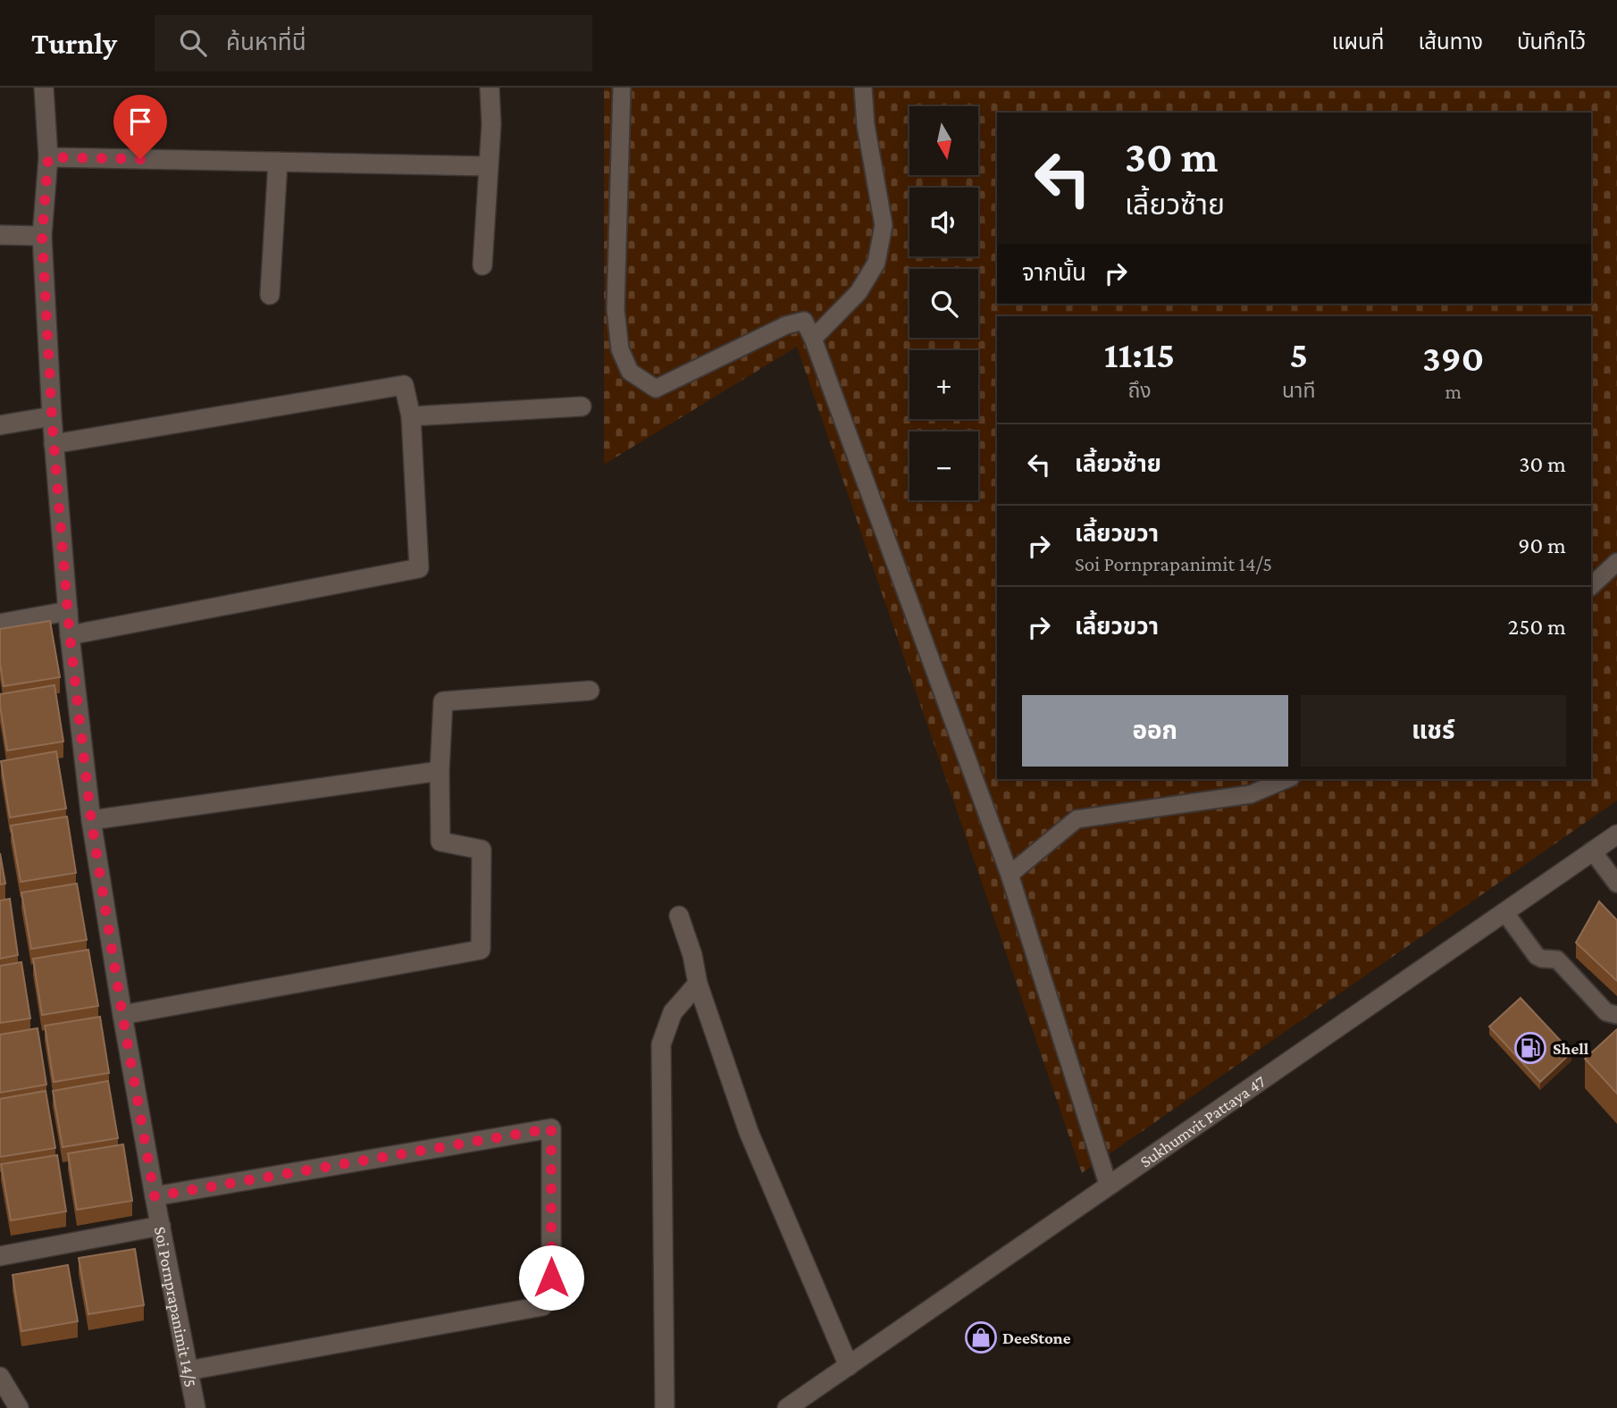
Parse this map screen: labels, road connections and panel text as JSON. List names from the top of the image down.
{
  "streets": {
    "street": ["Sukhumvit Pattaya 47", "Soi Pornprapanimit 14/5"]
  },
  "places": {
    "fuel station": ["Shell"],
    "shop": ["DeeStone"]
  },
  "north": "bottom",
  "page": {
    "header": "Turnly",
    "search": "ค้นหาที่นี่",
    "nav": ["แผนที่", "เส้นทาง", "บันทึกไว้"],
    "map_buttons": ["+", "−"],
    "turn": ["30 m", "เลี้ยวซ้าย"],
    "then": "จากนั้น",
    "eta": [
      "11:15",
      "ถึง",
      "5",
      "นาที",
      "390",
      "m"
    ],
    "list": [
      {
        "name": "เลี้ยวซ้าย",
        "value": "30 m"
      },
      {
        "name": "เลี้ยวขวา",
        "note": "Soi Pornprapanimit 14/5",
        "value": "90 m"
      },
      {
        "name": "เลี้ยวขวา",
        "value": "250 m"
      }
    ],
    "buttons": ["ออก", "แชร์"]
  }
}
